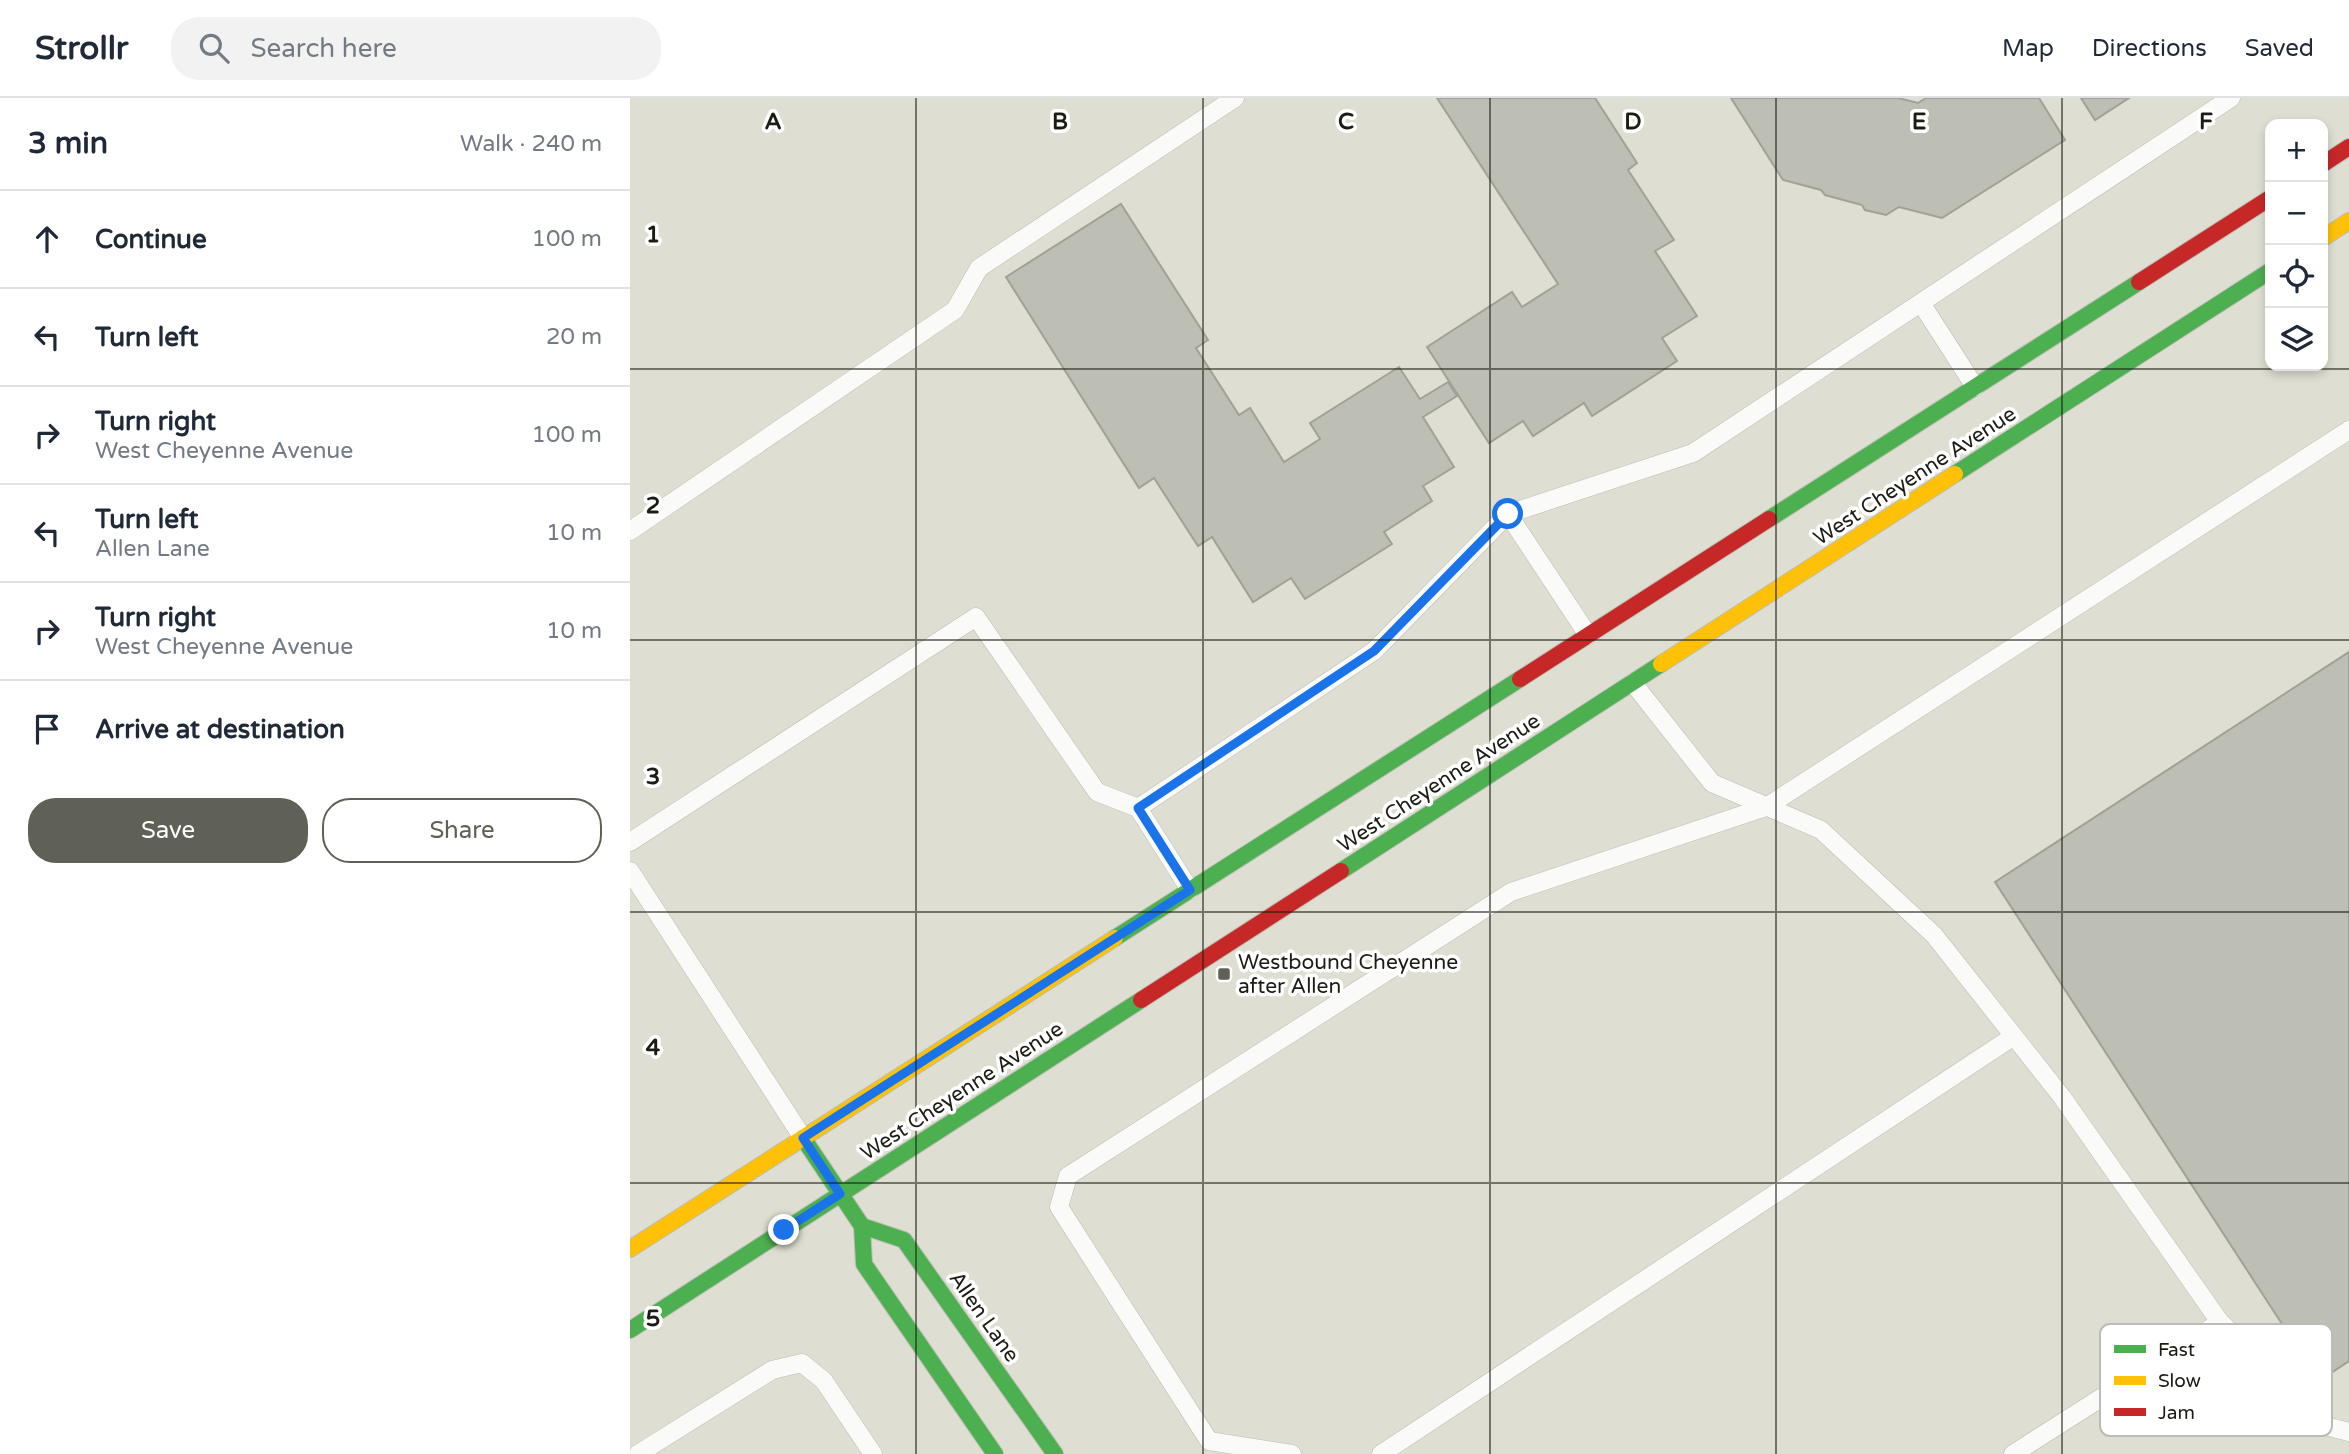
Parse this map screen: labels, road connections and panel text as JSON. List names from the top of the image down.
{
  "streets": {
    "main road": ["West Cheyenne Avenue", "Allen Lane"]
  },
  "places": {
    "transit": ["Westbound Cheyenne after Allen"]
  },
  "legend": ["Fast", "Slow", "Jam"],
  "page": {
    "header": "Strollr",
    "search": "Search here",
    "nav": ["Map", "Directions", "Saved"],
    "heading": ["3 min", "Walk · 240 m"],
    "map_buttons": ["+", "−"],
    "list": [
      ["Continue", "100 m"],
      ["Turn left", "20 m"],
      ["Turn right", "West Cheyenne Avenue", "100 m"],
      ["Turn left", "Allen Lane", "10 m"],
      ["Turn right", "West Cheyenne Avenue", "10 m"],
      "Arrive at destination"
    ],
    "buttons": ["Save", "Share"]
  },
  "grid": {
    "columns": [
      "A",
      "B",
      "C",
      "D",
      "E",
      "F"
    ],
    "rows": [
      "1",
      "2",
      "3",
      "4",
      "5"
    ]
  }
}
